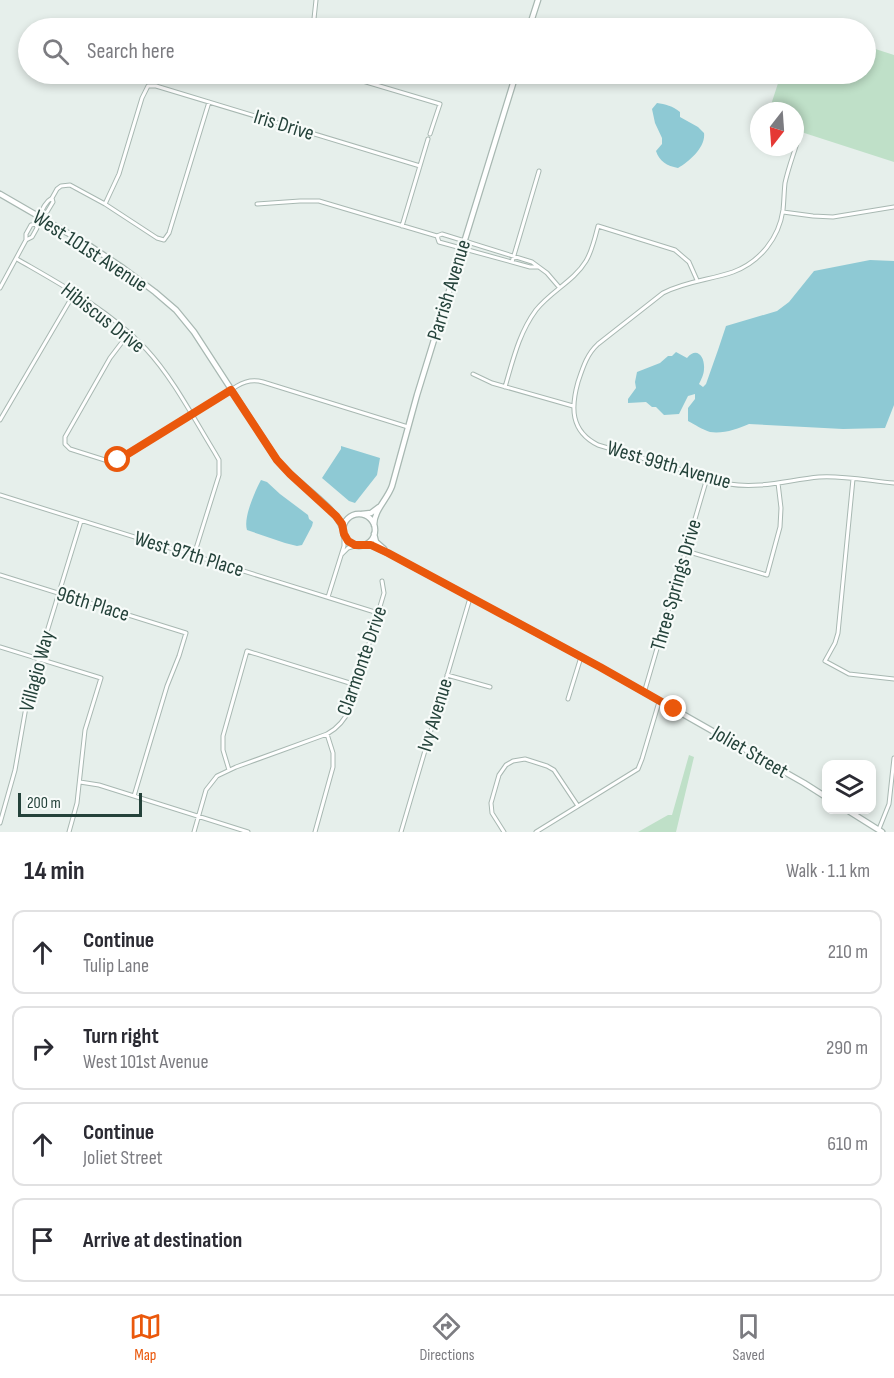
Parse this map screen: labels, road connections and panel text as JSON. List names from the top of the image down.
{
  "streets": {
    "street": [
      "Iris Drive",
      "West 101st Avenue",
      "Parrish Avenue",
      "Hibiscus Drive",
      "West 99th Avenue",
      "West 97th Place",
      "Three Springs Drive",
      "96th Place",
      "Clarmonte Drive",
      "Villagio Way",
      "Ivy Avenue",
      "Joliet Street"
    ]
  },
  "crossings": [
    ["West 101st Avenue", "Parrish Avenue"],
    ["West 101st Avenue", "Joliet Street"],
    ["Parrish Avenue", "Joliet Street"],
    ["Hibiscus Drive", "West 97th Place"],
    ["West 99th Avenue", "Three Springs Drive"],
    ["West 97th Place", "Clarmonte Drive"],
    ["West 97th Place", "Villagio Way"],
    ["Three Springs Drive", "Joliet Street"],
    ["96th Place", "Villagio Way"],
    ["Ivy Avenue", "Joliet Street"]
  ],
  "scale_bar": "200 m",
  "north": "bottom",
  "page": {
    "search": "Search here",
    "scale": "200 m",
    "heading": ["14 min", "Walk · 1.1 km"],
    "list": [
      ["Continue", "Tulip Lane", "210 m"],
      ["Turn right", "West 101st Avenue", "290 m"],
      ["Continue", "Joliet Street", "610 m"],
      "Arrive at destination"
    ],
    "nav": ["Map", "Directions", "Saved"]
  }
}
